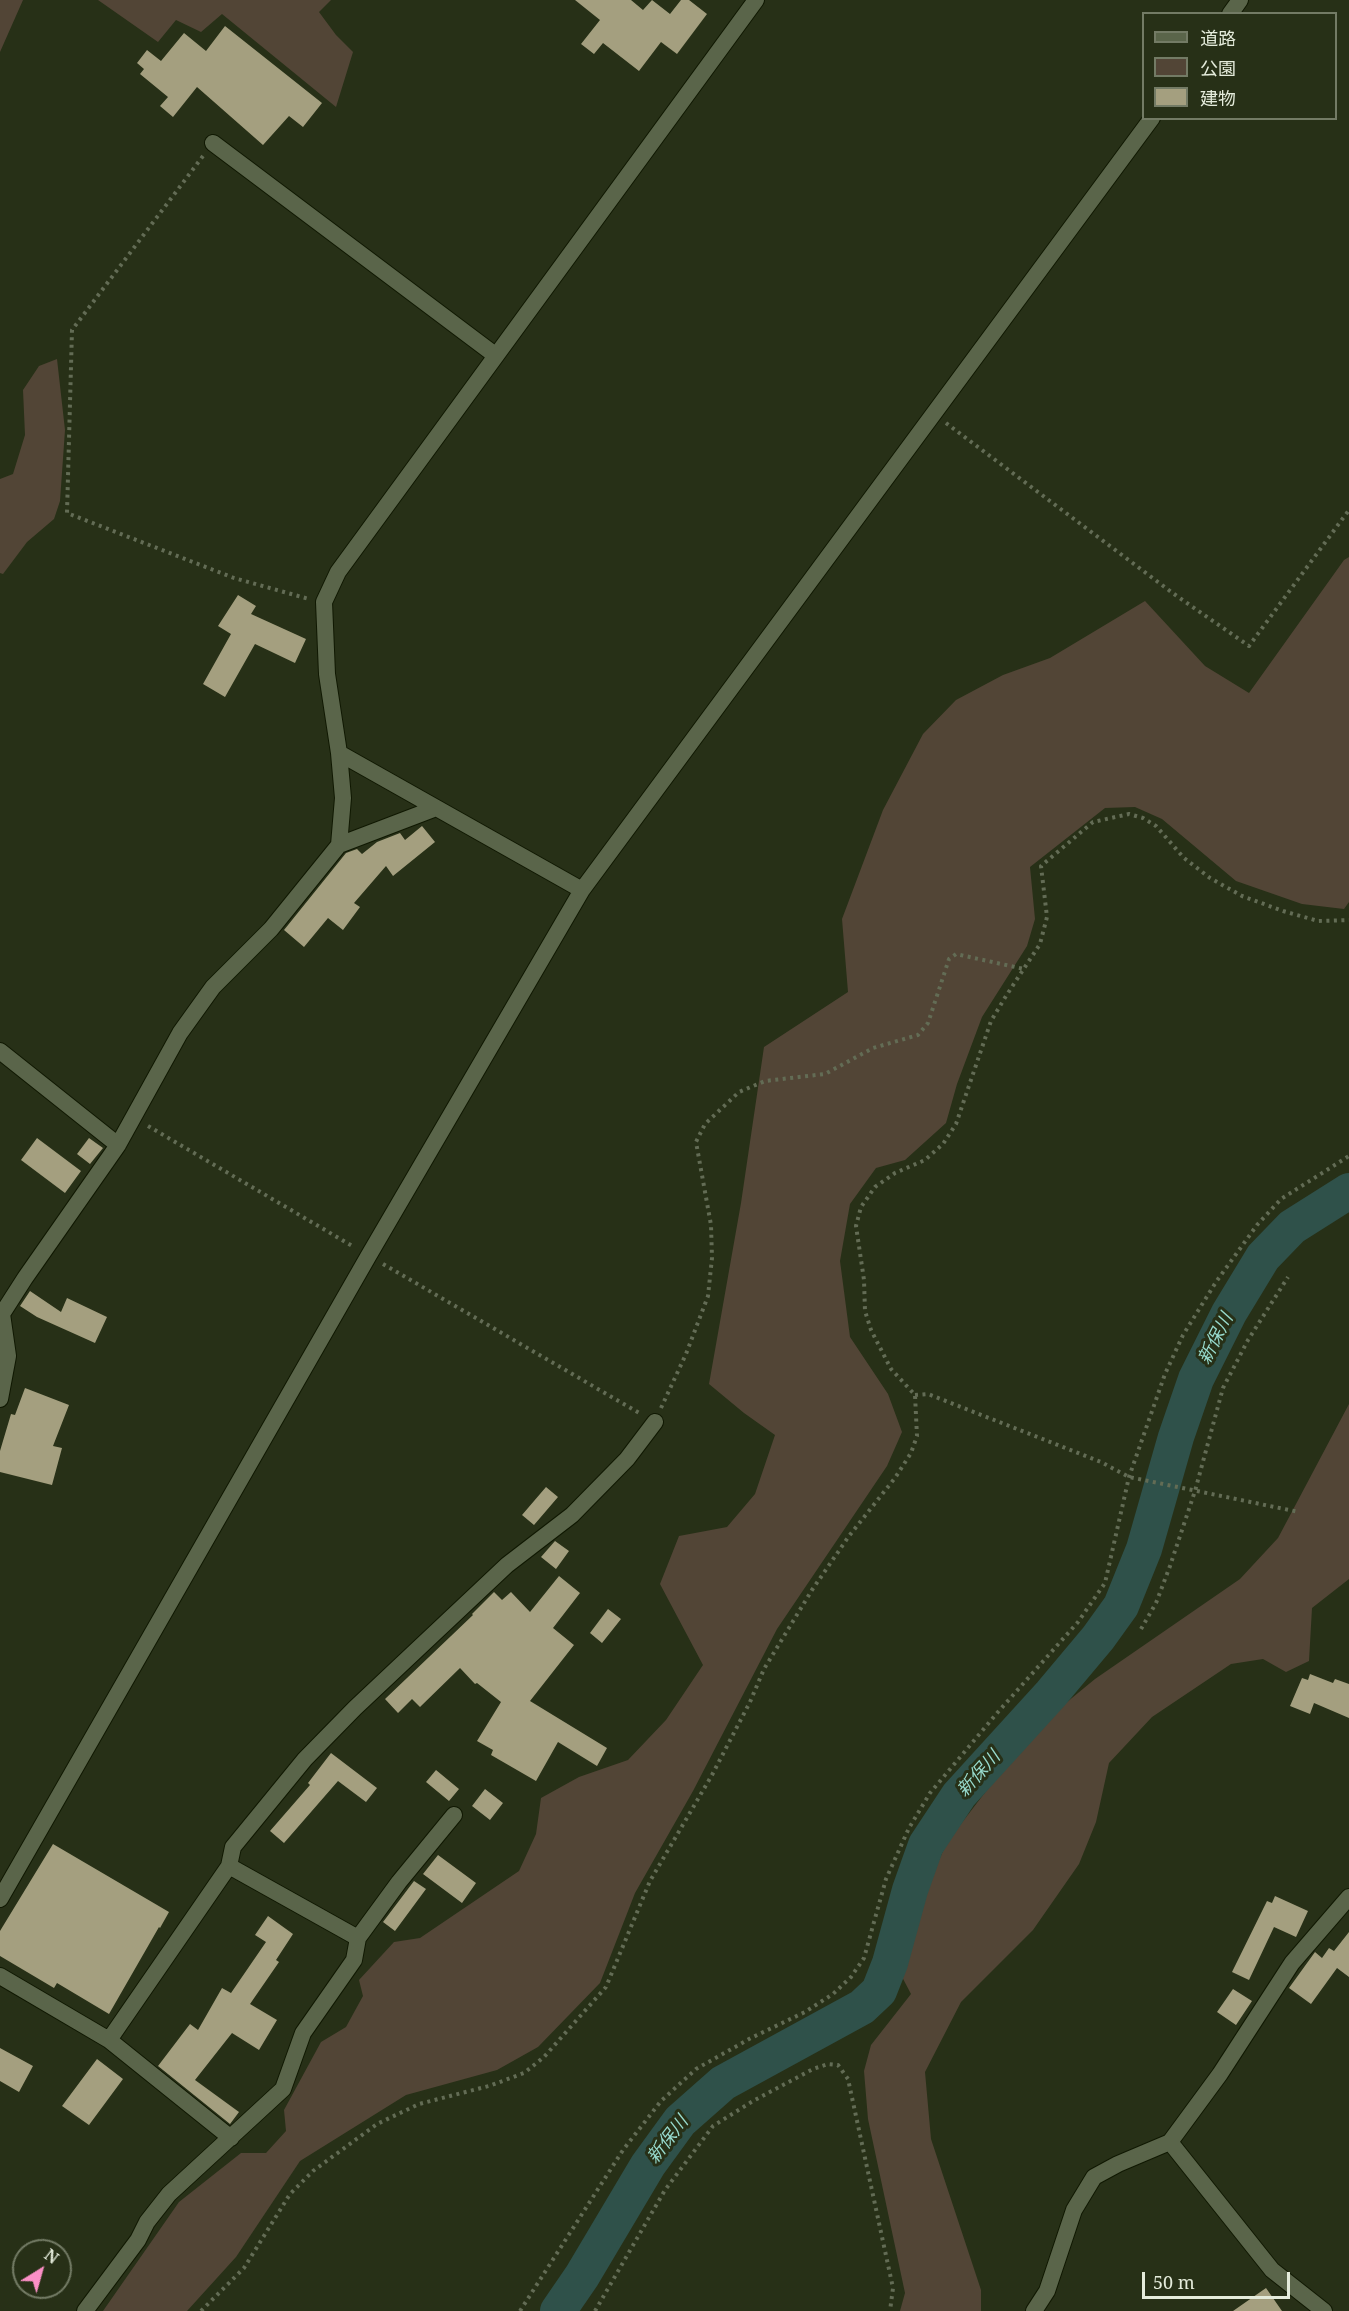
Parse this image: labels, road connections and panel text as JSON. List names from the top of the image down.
{
  "water": ["新保川"],
  "legend": ["道路", "公園", "建物"],
  "scale_bar": "50 m",
  "north": "top right"
}
